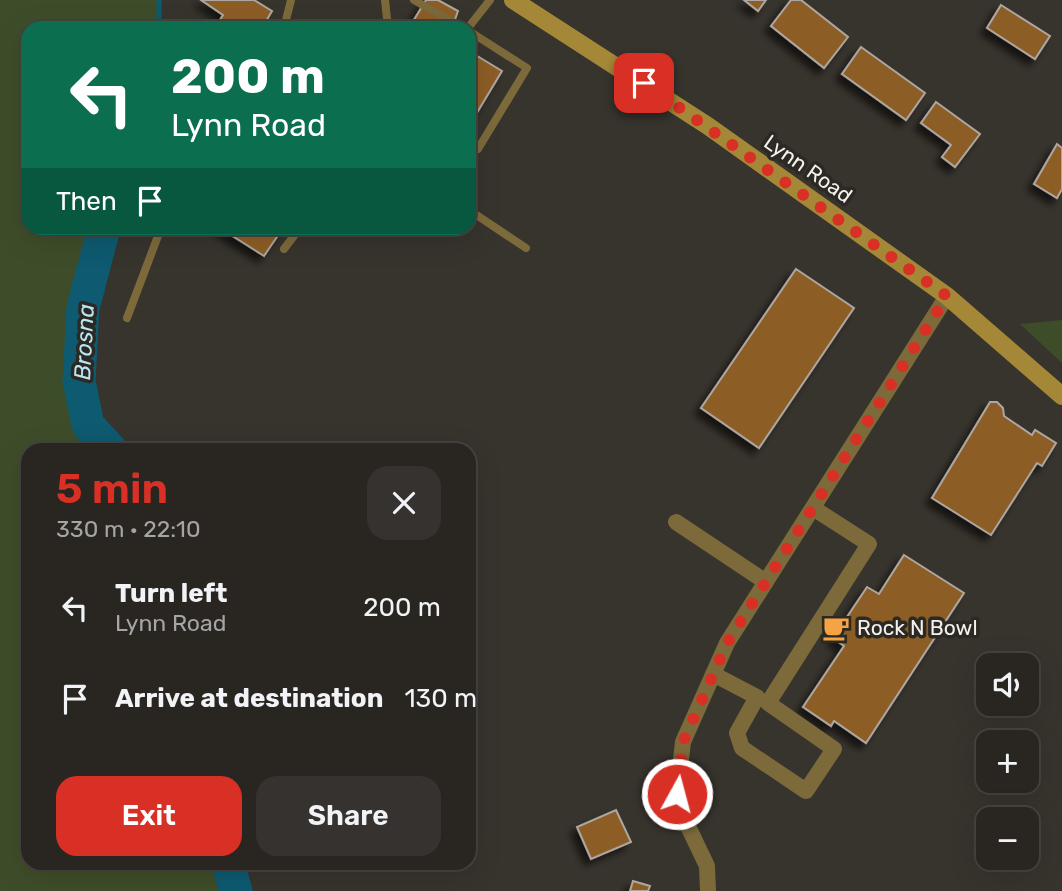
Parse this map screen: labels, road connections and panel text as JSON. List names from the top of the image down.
{
  "streets": {
    "street": ["Lynn Road"]
  },
  "water": ["Brosna"],
  "places": {
    "cafe": ["Rock N Bowl"]
  },
  "page": {
    "turn": ["200 m", "Lynn Road"],
    "then": "Then",
    "heading": ["5 min", "330 m · 22:10"],
    "list": [
      {
        "name": "Turn left",
        "note": "Lynn Road",
        "value": "200 m"
      },
      {
        "name": "Arrive at destination",
        "value": "130 m"
      }
    ],
    "map_buttons": ["+", "−"],
    "buttons": ["Exit", "Share"]
  }
}
